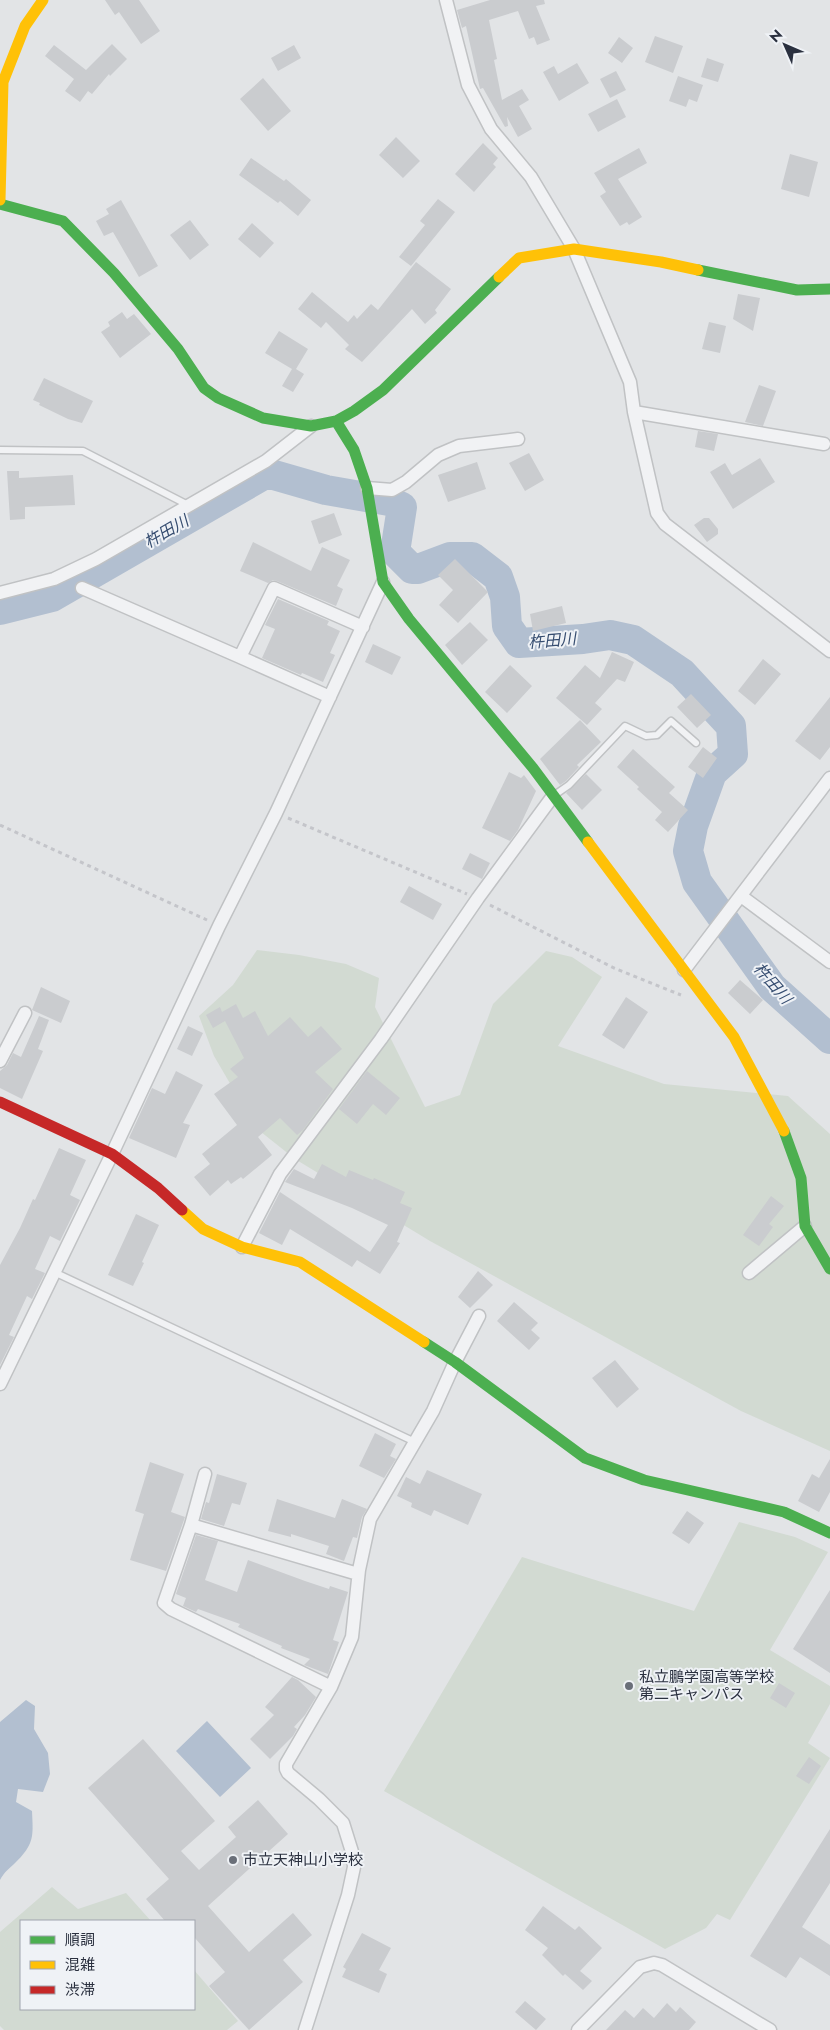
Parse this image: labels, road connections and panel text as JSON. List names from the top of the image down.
{
  "water": ["杵田川"],
  "places": ["私立鵬学園高等学校 第二キャンパス", "市立天神山小学校"],
  "legend": ["順調", "混雑", "渋滞"],
  "north": "top left"
}
